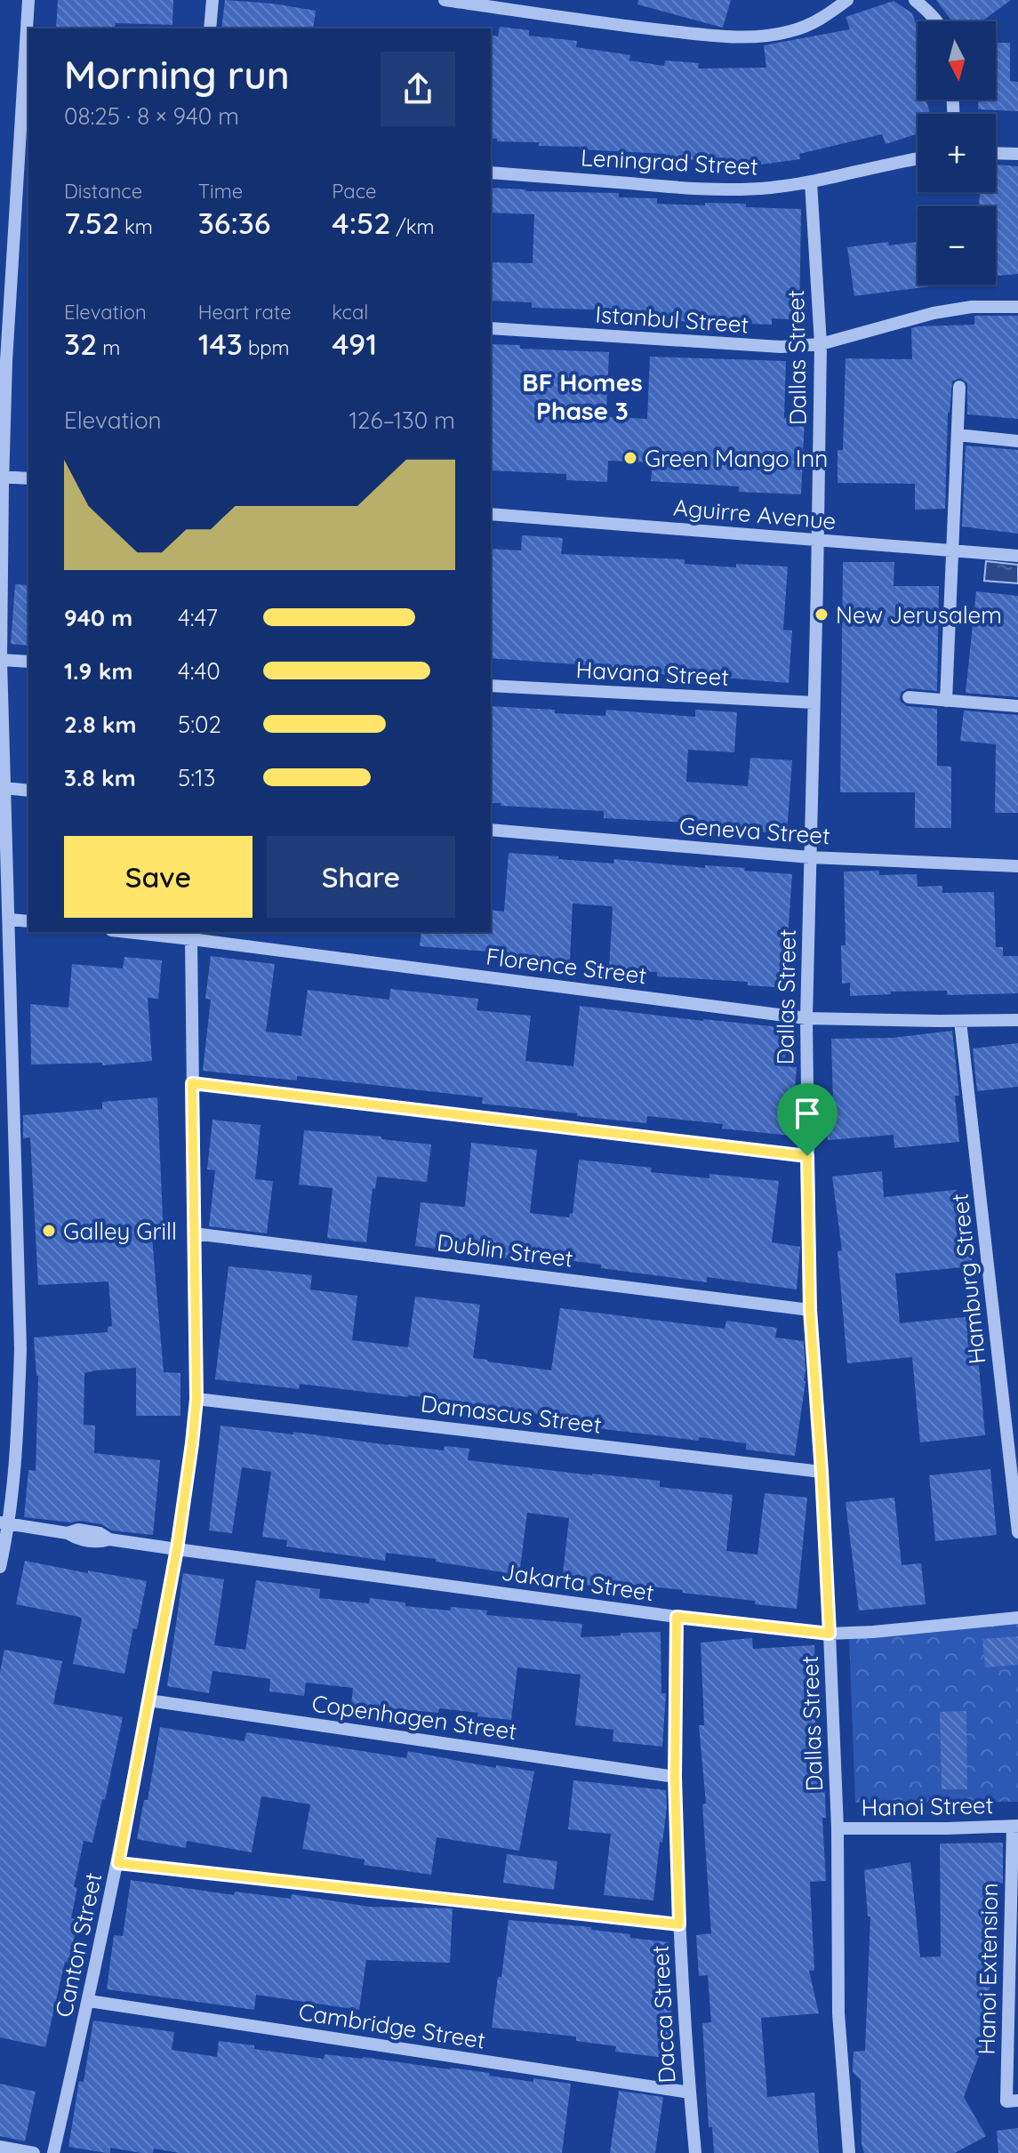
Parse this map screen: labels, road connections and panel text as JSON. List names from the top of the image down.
{
  "streets": {
    "street": [
      "Leningrad Street",
      "Istanbul Street",
      "Dallas Street",
      "Aguirre Avenue",
      "Havana Street",
      "Geneva Street",
      "Florence Street",
      "Dublin Street",
      "Hamburg Street",
      "Damascus Street",
      "Jakarta Street",
      "Copenhagen Street",
      "Hanoi Street",
      "Canton Street",
      "Hanoi Extension",
      "Dacca Street",
      "Cambridge Street"
    ]
  },
  "crossings": [
    ["Leningrad Street", "Dallas Street"],
    ["Istanbul Street", "Dallas Street"],
    ["Dallas Street", "Aguirre Avenue"],
    ["Dallas Street", "Havana Street"],
    ["Dallas Street", "Geneva Street"],
    ["Dallas Street", "Florence Street"],
    ["Dallas Street", "Dublin Street"],
    ["Dallas Street", "Damascus Street"],
    ["Dallas Street", "Jakarta Street"],
    ["Dallas Street", "Hanoi Street"],
    ["Florence Street", "Hamburg Street"],
    ["Florence Street", "Canton Street"],
    ["Dublin Street", "Canton Street"],
    ["Damascus Street", "Canton Street"],
    ["Jakarta Street", "Canton Street"],
    ["Jakarta Street", "Dacca Street"],
    ["Copenhagen Street", "Canton Street"],
    ["Copenhagen Street", "Dacca Street"],
    ["Hanoi Street", "Hanoi Extension"],
    ["Canton Street", "Cambridge Street"],
    ["Dacca Street", "Cambridge Street"]
  ],
  "districts": ["BF Homes Phase 3"],
  "places": ["Green Mango Inn", "New Jerusalem", "Galley Grill"],
  "north": "bottom",
  "page": {
    "map_buttons": ["+", "−"],
    "heading": ["Morning run", "08:25 · 8 × 940 m"],
    "stats": [
      ["Distance", "7.52 km"],
      ["Time", "36:36"],
      ["Pace", "4:52 /km"],
      ["Elevation", "32 m"],
      ["Heart rate", "143 bpm"],
      ["kcal", "491"]
    ],
    "chart": ["Elevation", "126–130 m"],
    "list": [
      {
        "name": "940 m",
        "note": "4:47"
      },
      {
        "name": "1.9 km",
        "note": "4:40"
      },
      {
        "name": "2.8 km",
        "note": "5:02"
      },
      {
        "name": "3.8 km",
        "note": "5:13"
      }
    ],
    "buttons": ["Save", "Share"]
  }
}
